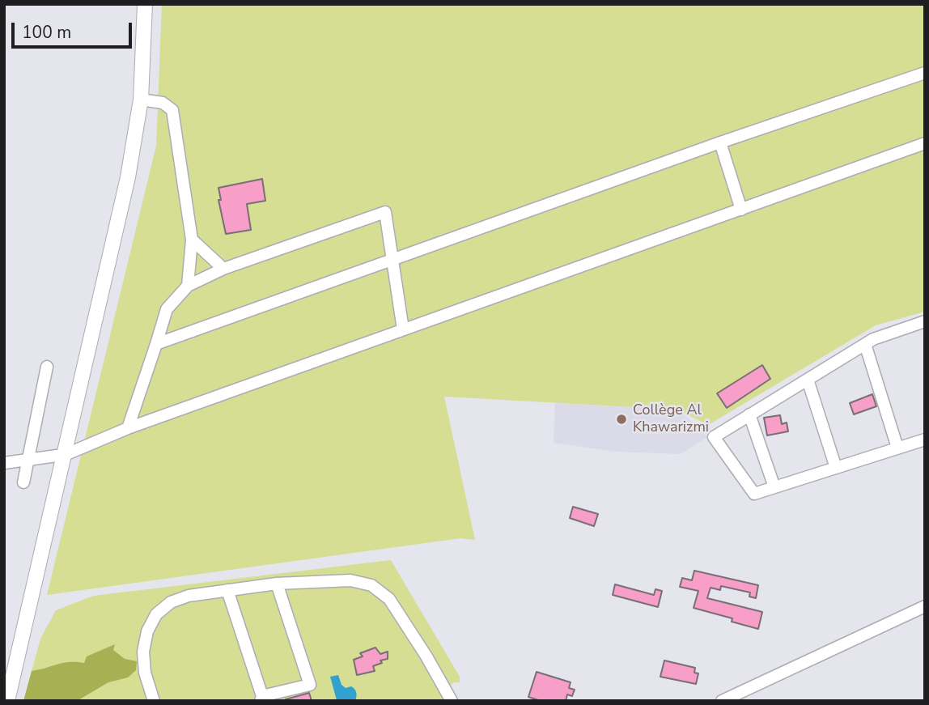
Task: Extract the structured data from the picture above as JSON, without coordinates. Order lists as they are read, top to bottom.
{
  "places": ["Collège Al Khawarizmi"],
  "scale_bar": "100 m"
}
